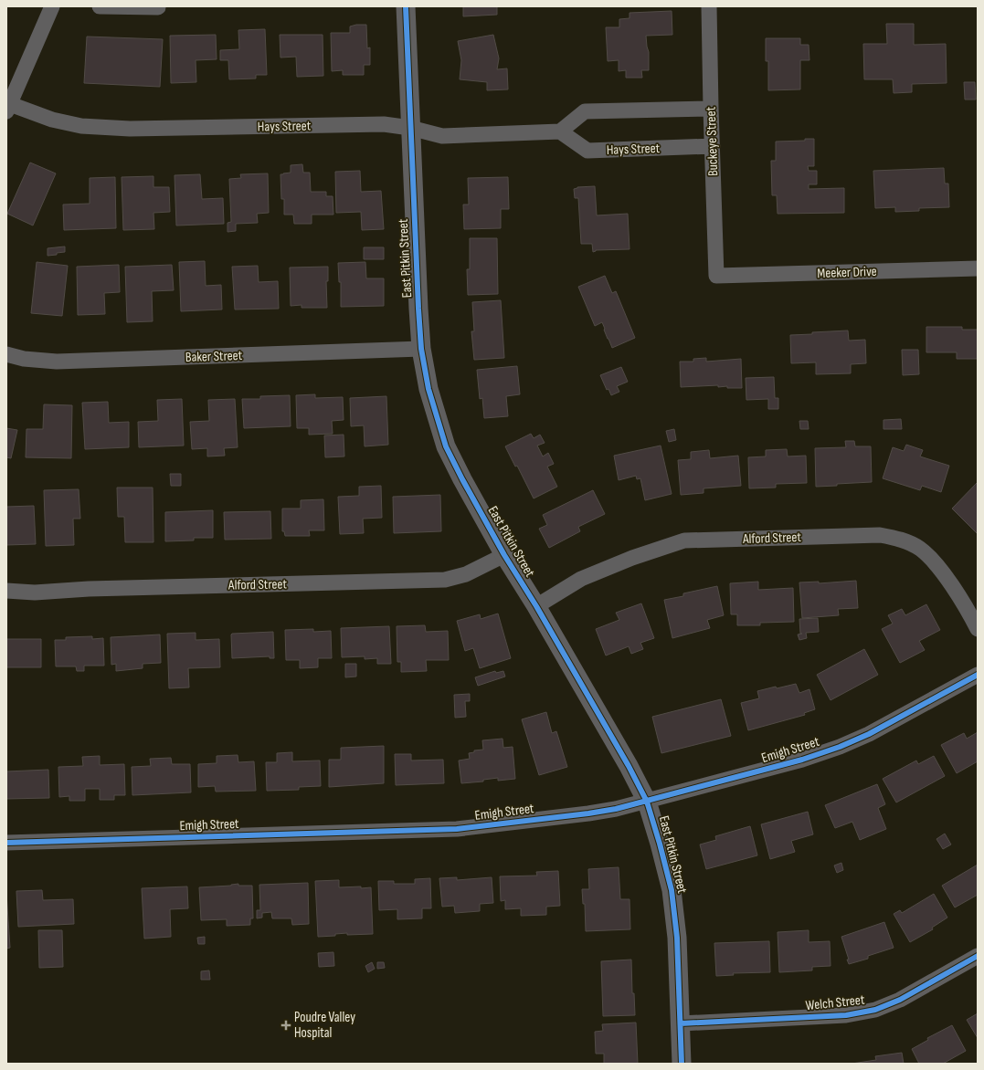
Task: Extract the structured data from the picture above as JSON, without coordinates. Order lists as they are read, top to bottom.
{
  "streets": {
    "street": [
      "Hays Street",
      "Buckeye Street",
      "East Pitkin Street",
      "Meeker Drive",
      "Baker Street",
      "Alford Street",
      "Emigh Street",
      "Welch Street"
    ]
  },
  "crossings": [
    ["Hays Street", "Buckeye Street"],
    ["Hays Street", "East Pitkin Street"],
    ["Buckeye Street", "Meeker Drive"],
    ["East Pitkin Street", "Baker Street"],
    ["East Pitkin Street", "Alford Street"],
    ["East Pitkin Street", "Emigh Street"],
    ["East Pitkin Street", "Welch Street"]
  ],
  "places": {
    "health": ["Poudre Valley Hospital"]
  }
}
